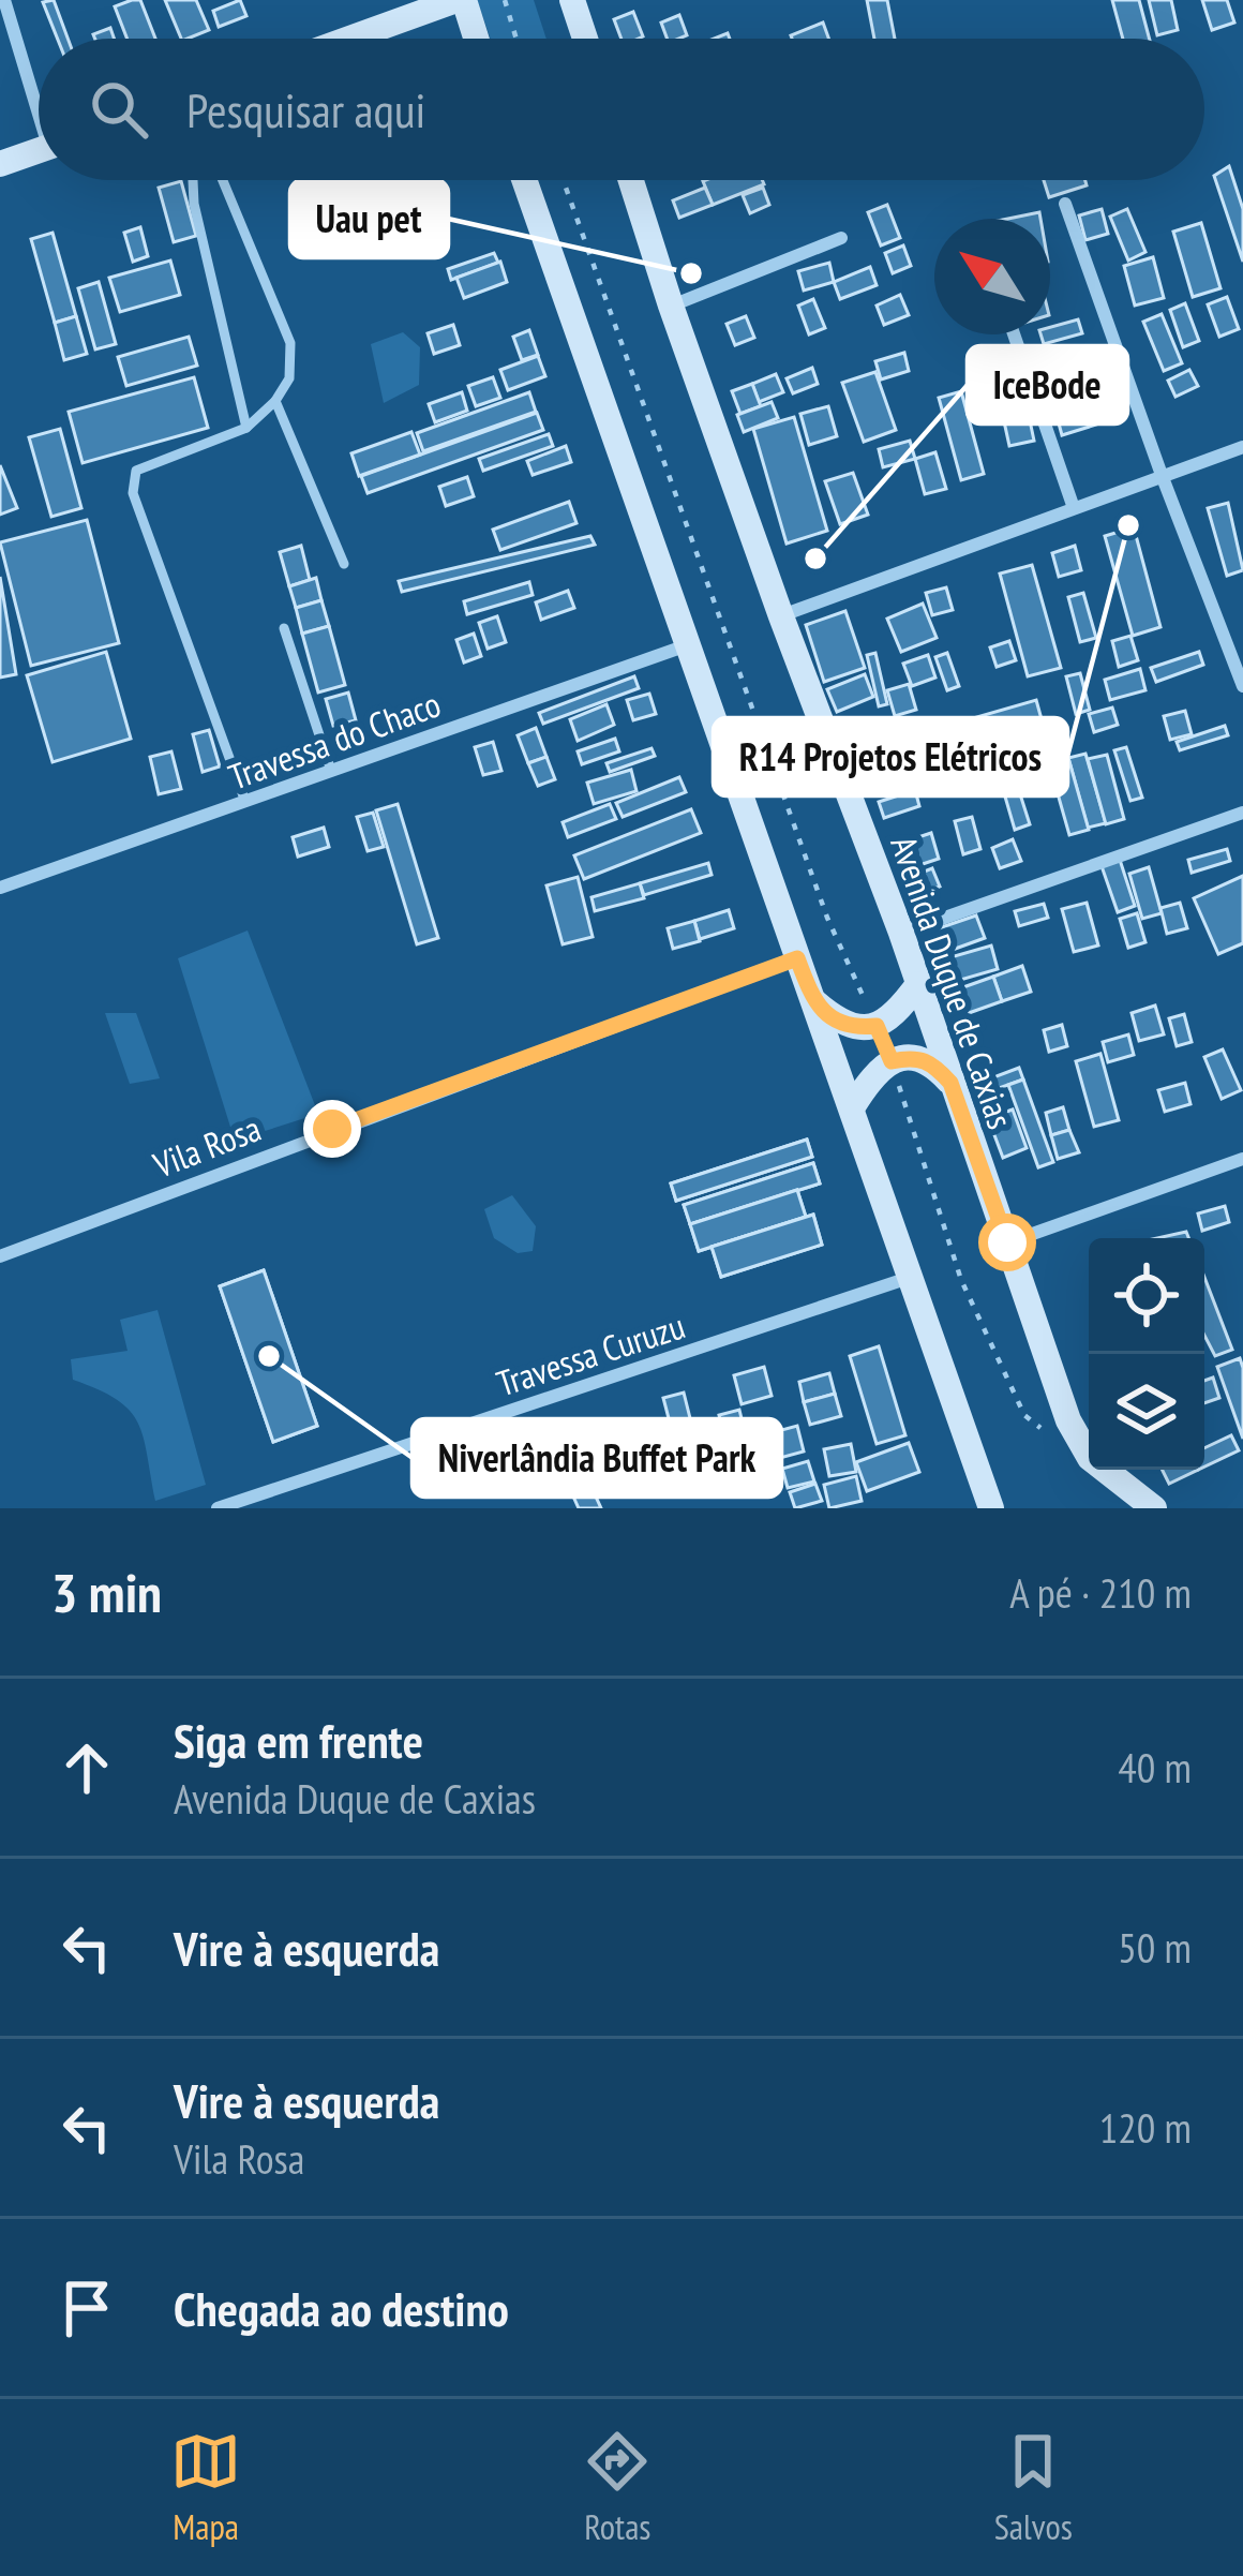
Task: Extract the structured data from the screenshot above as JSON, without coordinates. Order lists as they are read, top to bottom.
{
  "streets": {
    "main road": ["Avenida Duque de Caxias"],
    "street": ["Travessa do Chaco", "Vila Rosa", "Travessa Curuzu"]
  },
  "places": [
    "Uau pet",
    "R14 Projetos Elétricos",
    "IceBode",
    "Niverlândia Buffet Park"
  ],
  "north": "top left",
  "page": {
    "search": "Pesquisar aqui",
    "heading": ["3 min", "A pé · 210 m"],
    "list": [
      ["Siga em frente", "Avenida Duque de Caxias", "40 m"],
      ["Vire à esquerda", "50 m"],
      ["Vire à esquerda", "Vila Rosa", "120 m"],
      "Chegada ao destino"
    ],
    "nav": ["Mapa", "Rotas", "Salvos"]
  }
}
